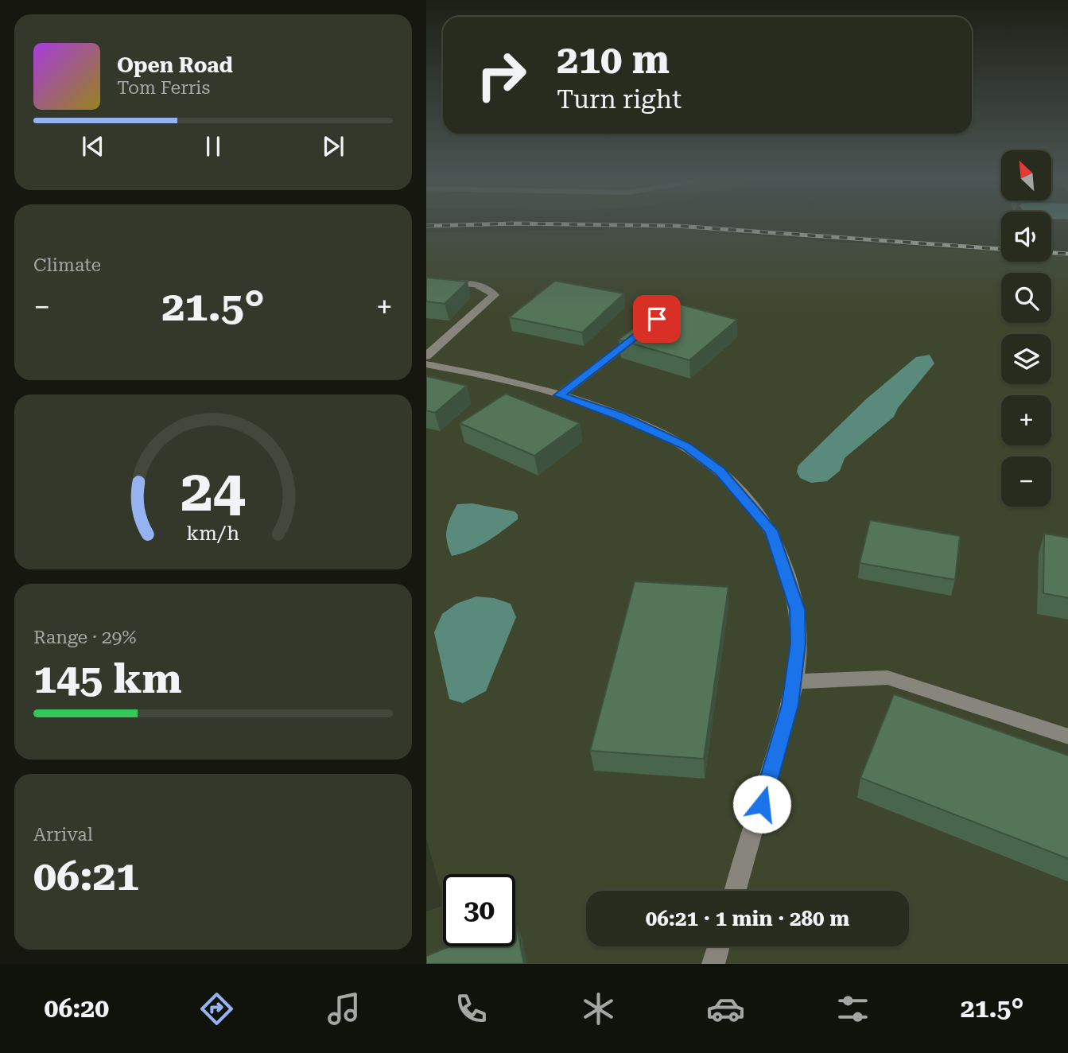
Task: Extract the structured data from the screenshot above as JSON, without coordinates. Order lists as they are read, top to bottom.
{
  "north": "top left",
  "page": {
    "turn": ["210 m", "Turn right"],
    "song": ["Open Road", "Tom Ferris"],
    "map_buttons": ["+", "−"],
    "tile": [
      "Climate",
      ["Range · 29%", "145 km"],
      ["Arrival", "06:21"]
    ],
    "heat": ["−", "21.5°", "+"],
    "limit": "30",
    "trip": "06:21 · 1 min · 280 m",
    "tabs": ["06:20", "21.5°"],
    "gauge": ["24", "km/h"]
  }
}
